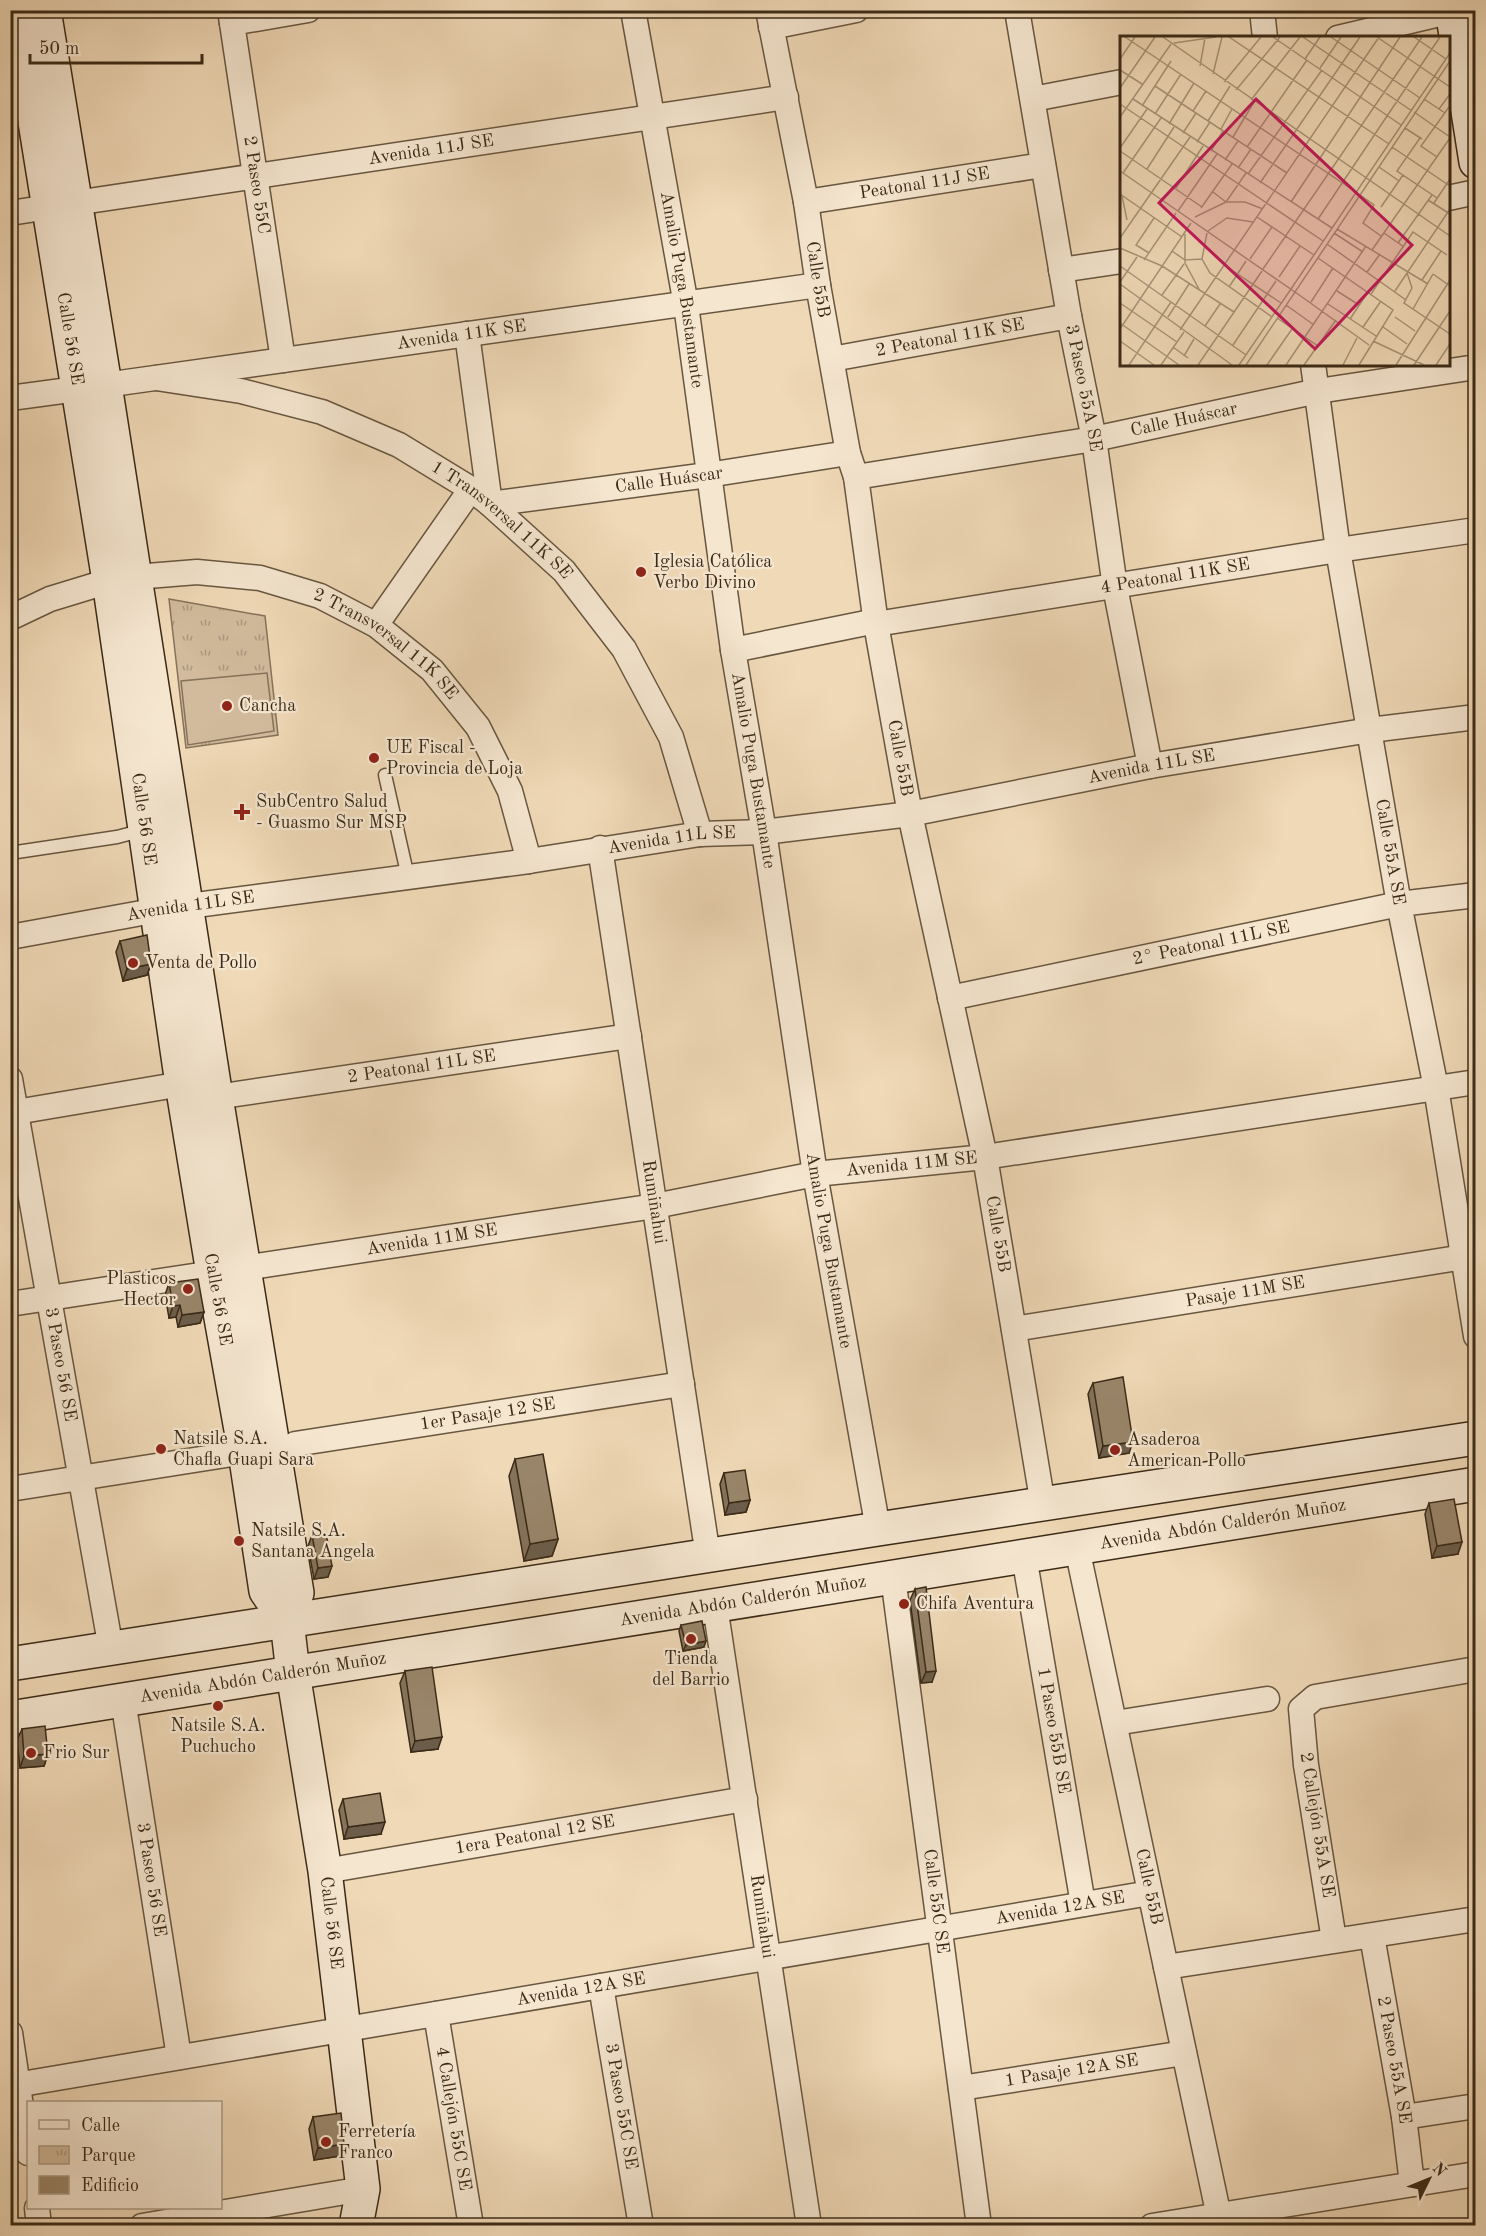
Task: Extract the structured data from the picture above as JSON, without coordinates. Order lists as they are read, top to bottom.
{
  "streets": {
    "main road": ["Calle 56 SE", "Avenida Abdón Calderón Muñoz"],
    "street": [
      "Avenida 11J SE",
      "Peatonal 11J SE",
      "2 Paseo 55C",
      "Calle 55B",
      "Amalio Puga Bustamante",
      "Avenida 11K SE",
      "2 Peatonal 11K SE",
      "3 Paseo 55A SE",
      "Calle Huáscar",
      "1 Transversal 11K SE",
      "4 Peatonal 11K SE",
      "2 Transversal 11K SE",
      "Avenida 11L SE",
      "Calle 55A SE",
      "2° Peatonal 11L SE",
      "2 Peatonal 11L SE",
      "Avenida 11M SE",
      "Rumiñahui",
      "Pasaje 11M SE",
      "3 Paseo 56 SE",
      "1er Pasaje 12 SE",
      "1 Paseo 55B SE",
      "2 Callejón 55A SE",
      "1era Peatonal 12 SE",
      "Calle 55C SE",
      "Avenida 12A SE",
      "2 Paseo 55A SE",
      "1 Pasaje 12A SE",
      "3 Paseo 55C SE",
      "4 Callejón 55C SE"
    ]
  },
  "crossings": [
    ["Avenida 11J SE", "2 Paseo 55C"],
    ["Avenida 11J SE", "Calle 55B"],
    ["Avenida 11J SE", "Amalio Puga Bustamante"],
    ["Avenida 11J SE", "Calle 56 SE"],
    ["Peatonal 11J SE", "Calle 55B"],
    ["Peatonal 11J SE", "3 Paseo 55A SE"],
    ["2 Paseo 55C", "Avenida 11K SE"],
    ["Calle 55B", "Avenida 11K SE"],
    ["Calle 55B", "2 Peatonal 11K SE"],
    ["Calle 55B", "Calle Huáscar"],
    ["Calle 55B", "4 Peatonal 11K SE"],
    ["Calle 55B", "Avenida 11L SE"],
    ["Calle 55B", "2° Peatonal 11L SE"],
    ["Calle 55B", "Avenida 11M SE"],
    ["Calle 55B", "Pasaje 11M SE"],
    ["Calle 55B", "Avenida Abdón Calderón Muñoz"],
    ["Calle 55B", "Avenida 12A SE"],
    ["Calle 55B", "1 Pasaje 12A SE"],
    ["Amalio Puga Bustamante", "Avenida 11K SE"],
    ["Amalio Puga Bustamante", "Calle Huáscar"],
    ["Amalio Puga Bustamante", "4 Peatonal 11K SE"],
    ["Amalio Puga Bustamante", "Avenida 11L SE"],
    ["Amalio Puga Bustamante", "Avenida 11M SE"],
    ["Avenida 11K SE", "Calle 56 SE"],
    ["Avenida 11K SE", "1 Transversal 11K SE"],
    ["2 Peatonal 11K SE", "3 Paseo 55A SE"],
    ["Calle 56 SE", "2 Transversal 11K SE"],
    ["Calle 56 SE", "Avenida 11L SE"],
    ["Calle 56 SE", "2 Peatonal 11L SE"],
    ["Calle 56 SE", "Avenida 11M SE"],
    ["Calle 56 SE", "Avenida Abdón Calderón Muñoz"],
    ["Calle 56 SE", "1era Peatonal 12 SE"],
    ["Calle 56 SE", "Avenida 12A SE"],
    ["3 Paseo 55A SE", "Calle Huáscar"],
    ["3 Paseo 55A SE", "4 Peatonal 11K SE"],
    ["3 Paseo 55A SE", "Avenida 11L SE"],
    ["Calle Huáscar", "1 Transversal 11K SE"],
    ["Calle Huáscar", "Calle 55A SE"],
    ["1 Transversal 11K SE", "Avenida 11L SE"],
    ["4 Peatonal 11K SE", "Calle 55A SE"],
    ["2 Transversal 11K SE", "Avenida 11L SE"],
    ["Avenida 11L SE", "Calle 55A SE"],
    ["Avenida 11L SE", "Rumiñahui"],
    ["Calle 55A SE", "2° Peatonal 11L SE"],
    ["Calle 55A SE", "Avenida 11M SE"],
    ["Calle 55A SE", "Pasaje 11M SE"],
    ["2 Peatonal 11L SE", "Rumiñahui"],
    ["Avenida 11M SE", "Rumiñahui"],
    ["Rumiñahui", "1er Pasaje 12 SE"],
    ["Rumiñahui", "Avenida Abdón Calderón Muñoz"],
    ["Rumiñahui", "1era Peatonal 12 SE"],
    ["Rumiñahui", "Avenida 12A SE"],
    ["3 Paseo 56 SE", "Avenida Abdón Calderón Muñoz"],
    ["3 Paseo 56 SE", "Avenida 12A SE"],
    ["Avenida Abdón Calderón Muñoz", "1 Paseo 55B SE"],
    ["Avenida Abdón Calderón Muñoz", "Calle 55C SE"],
    ["1 Paseo 55B SE", "Avenida 12A SE"],
    ["Calle 55C SE", "Avenida 12A SE"],
    ["Calle 55C SE", "1 Pasaje 12A SE"],
    ["Avenida 12A SE", "3 Paseo 55C SE"],
    ["Avenida 12A SE", "4 Callejón 55C SE"]
  ],
  "places": {
    "other": [
      "Iglesia Católica Verbo Divino",
      "Cancha",
      "UE Fiscal - Provincia de Loja",
      "Venta de Pollo",
      "Plasticos Hector",
      "Natsile S.A. Chafla Guapi Sara",
      "Asaderoa American Pollo",
      "Natsile S.A. Santana Angela",
      "Chifa Aventura",
      "Tienda del Barrio",
      "Natsile S.A. Puchucho",
      "Frio Sur",
      "Ferretería Franco"
    ],
    "health": ["SubCentro Salud - Guasmo Sur MSP"]
  },
  "legend": ["Calle", "Parque", "Edificio"],
  "scale_bar": "50 m",
  "north": "top right"
}
